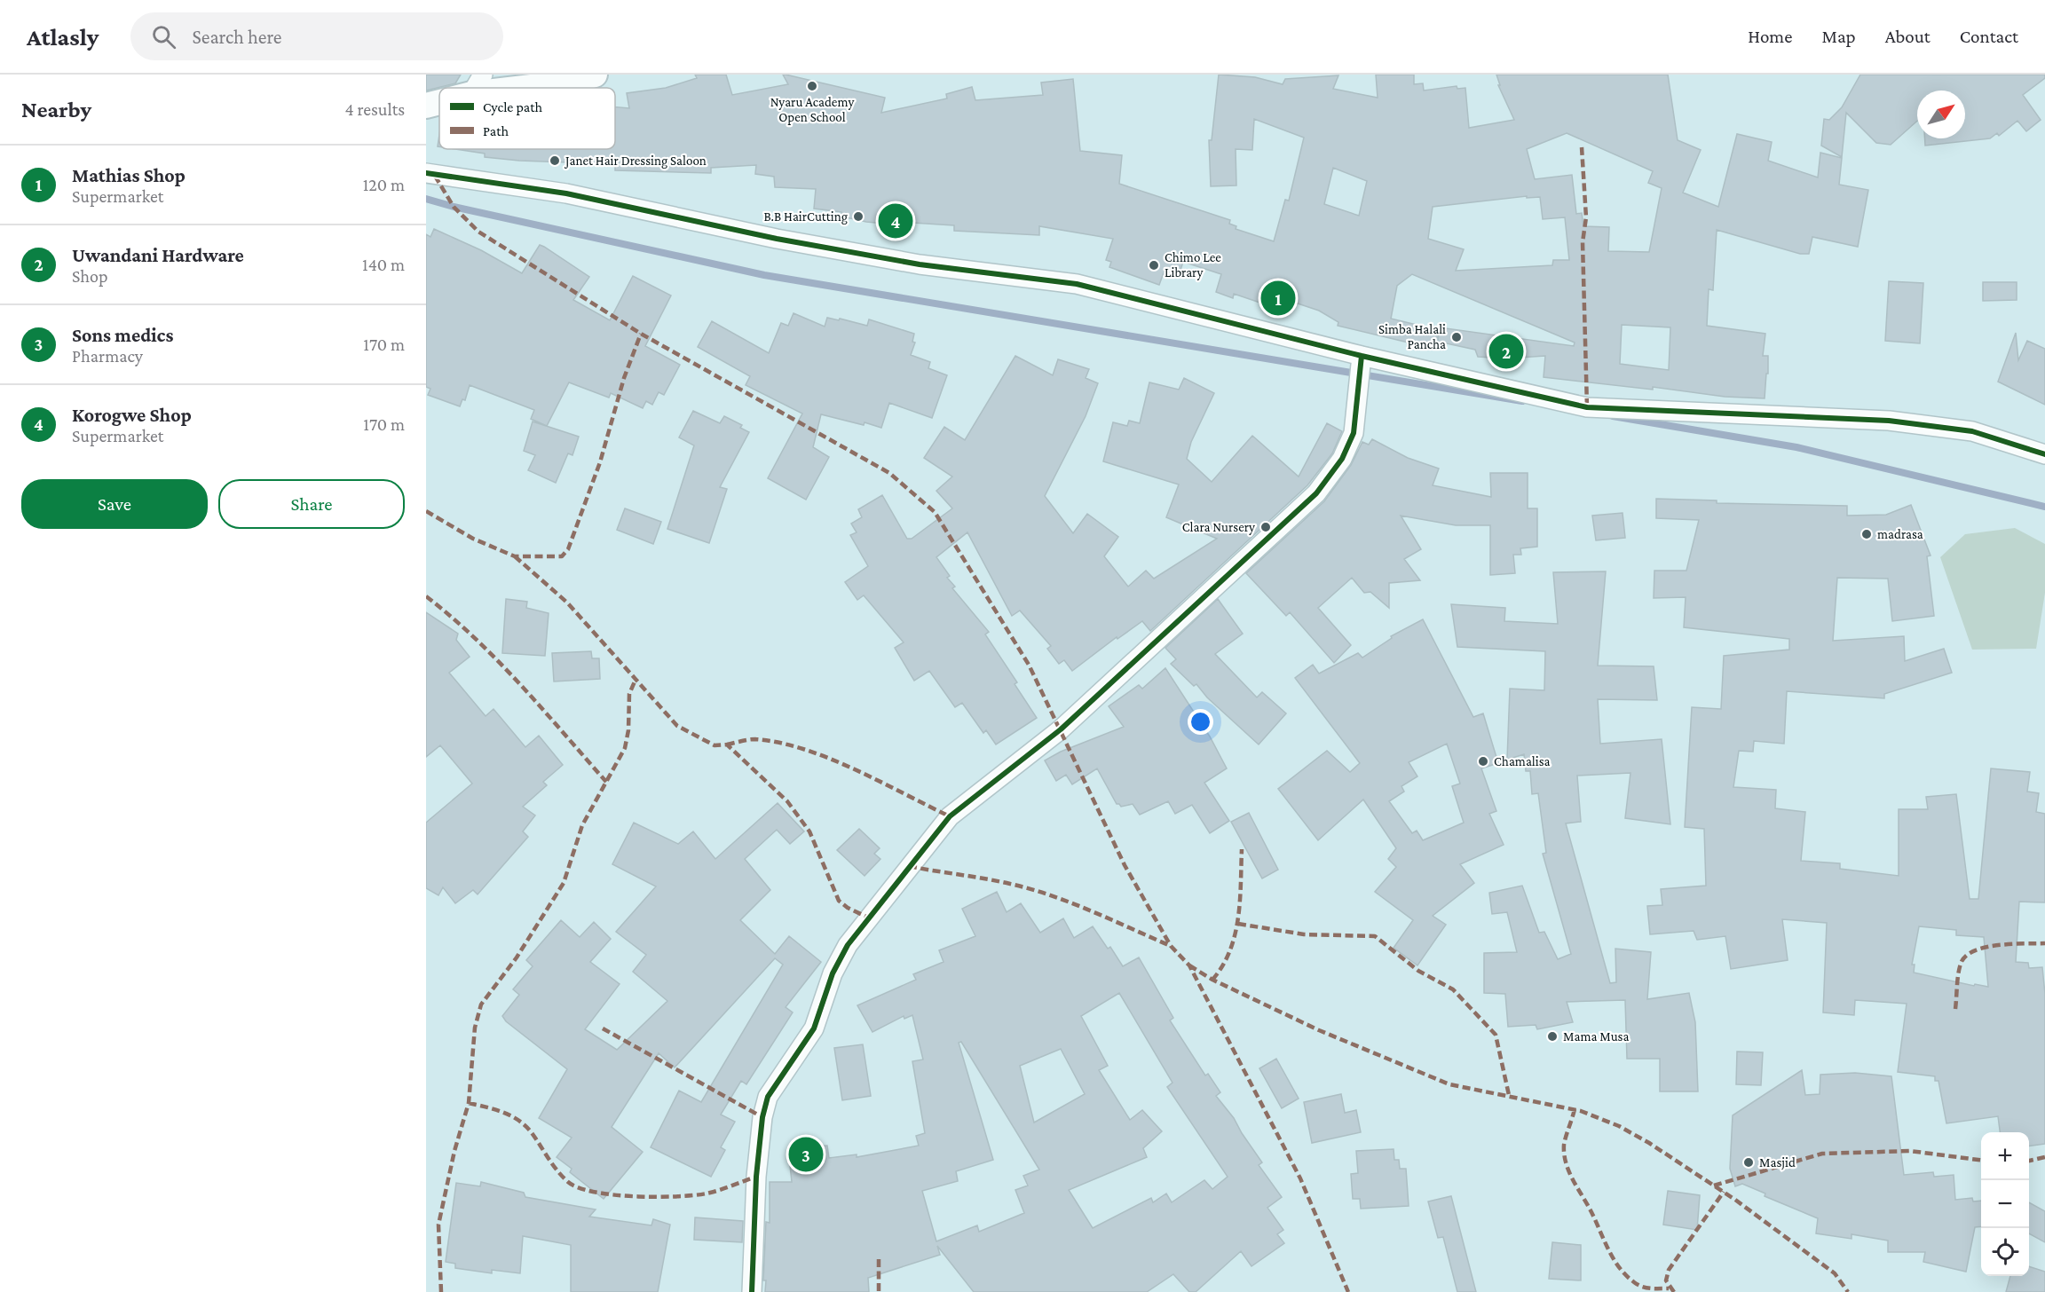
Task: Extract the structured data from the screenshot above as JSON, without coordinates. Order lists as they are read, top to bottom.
{
  "places": [
    "Nyaru Academy Open School",
    "Janet Hair Dressing Saloon",
    "B.B HairCutting",
    "Chimo Lee Library",
    "Simba Halali Pancha",
    "Clara Nursery",
    "madrasa",
    "Chamalisa",
    "Mama Musa",
    "Masjid"
  ],
  "legend": ["Cycle path", "Path"],
  "north": "top right",
  "page": {
    "header": "Atlasly",
    "search": "Search here",
    "nav": [
      "Home",
      "Map",
      "About",
      "Contact"
    ],
    "heading": ["Nearby", "4 results"],
    "list": [
      {
        "mark": "1",
        "name": "Mathias Shop",
        "note": "Supermarket",
        "value": "120 m"
      },
      {
        "mark": "2",
        "name": "Uwandani Hardware",
        "note": "Shop",
        "value": "140 m"
      },
      {
        "mark": "3",
        "name": "Sons medics",
        "note": "Pharmacy",
        "value": "170 m"
      },
      {
        "mark": "4",
        "name": "Korogwe Shop",
        "note": "Supermarket",
        "value": "170 m"
      }
    ],
    "pins": [
      "4",
      "1",
      "2",
      "3"
    ],
    "buttons": ["Save", "Share"],
    "map_buttons": ["+", "−"]
  }
}
